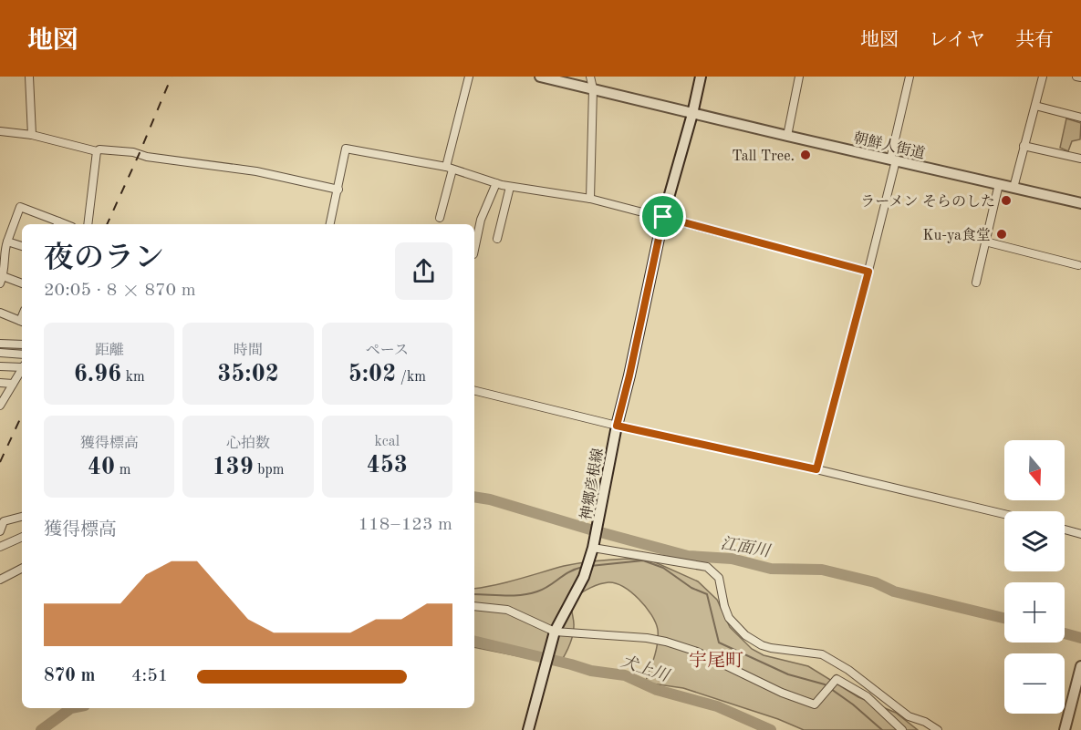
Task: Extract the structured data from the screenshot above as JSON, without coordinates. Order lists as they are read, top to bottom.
{
  "streets": {
    "main road": ["朝鮮人街道", "神郷彦根線"]
  },
  "crossings": [
    ["朝鮮人街道", "神郷彦根線"]
  ],
  "districts": ["宇尾町"],
  "water": ["江面川", "犬上川"],
  "places": ["Tall Tree.", "ラーメン そらのした", "Ku-ya食堂"],
  "north": "bottom",
  "page": {
    "header": "地図",
    "nav": ["地図", "レイヤ", "共有"],
    "heading": ["夜のラン", "20:05 · 8 × 870 m"],
    "stats": [
      ["距離", "6.96 km"],
      ["時間", "35:02"],
      ["ペース", "5:02 /km"],
      ["獲得標高", "40 m"],
      ["心拍数", "139 bpm"],
      ["kcal", "453"]
    ],
    "map_buttons": ["+", "−"],
    "chart": ["獲得標高", "118–123 m"],
    "list": [
      {
        "name": "870 m",
        "note": "4:51"
      }
    ]
  }
}
